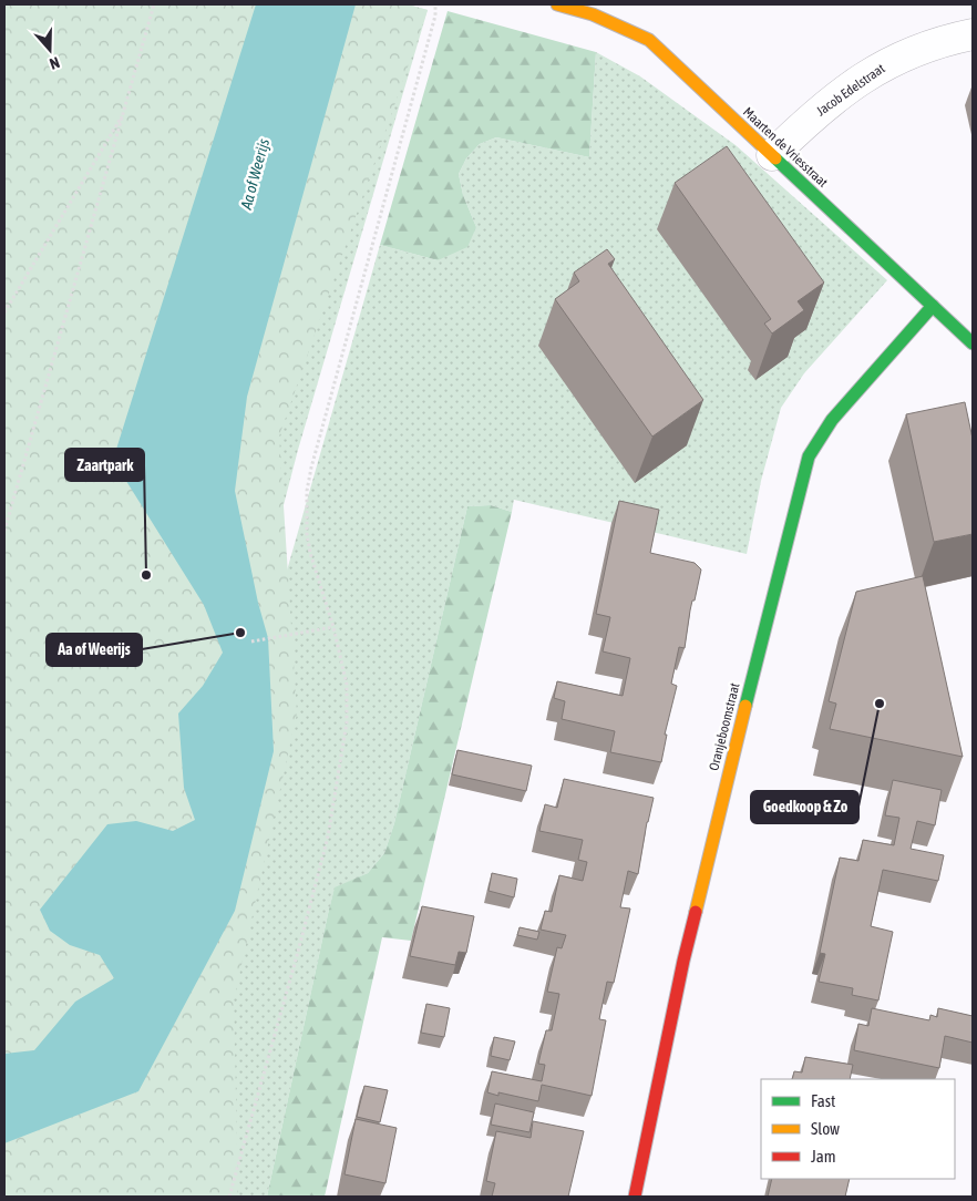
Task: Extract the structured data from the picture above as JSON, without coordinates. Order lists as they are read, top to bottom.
{
  "streets": {
    "street": ["Jacob Edelstraat", "Maarten de Vriesstraat", "Oranjeboomstraat"]
  },
  "crossings": [
    ["Jacob Edelstraat", "Maarten de Vriesstraat"],
    ["Maarten de Vriesstraat", "Oranjeboomstraat"]
  ],
  "water": ["Aa of Weerijs"],
  "places": ["Zaartpark", "Aa of Weerijs", "Goedkoop & Zo"],
  "legend": ["Fast", "Slow", "Jam"],
  "north": "bottom"
}
